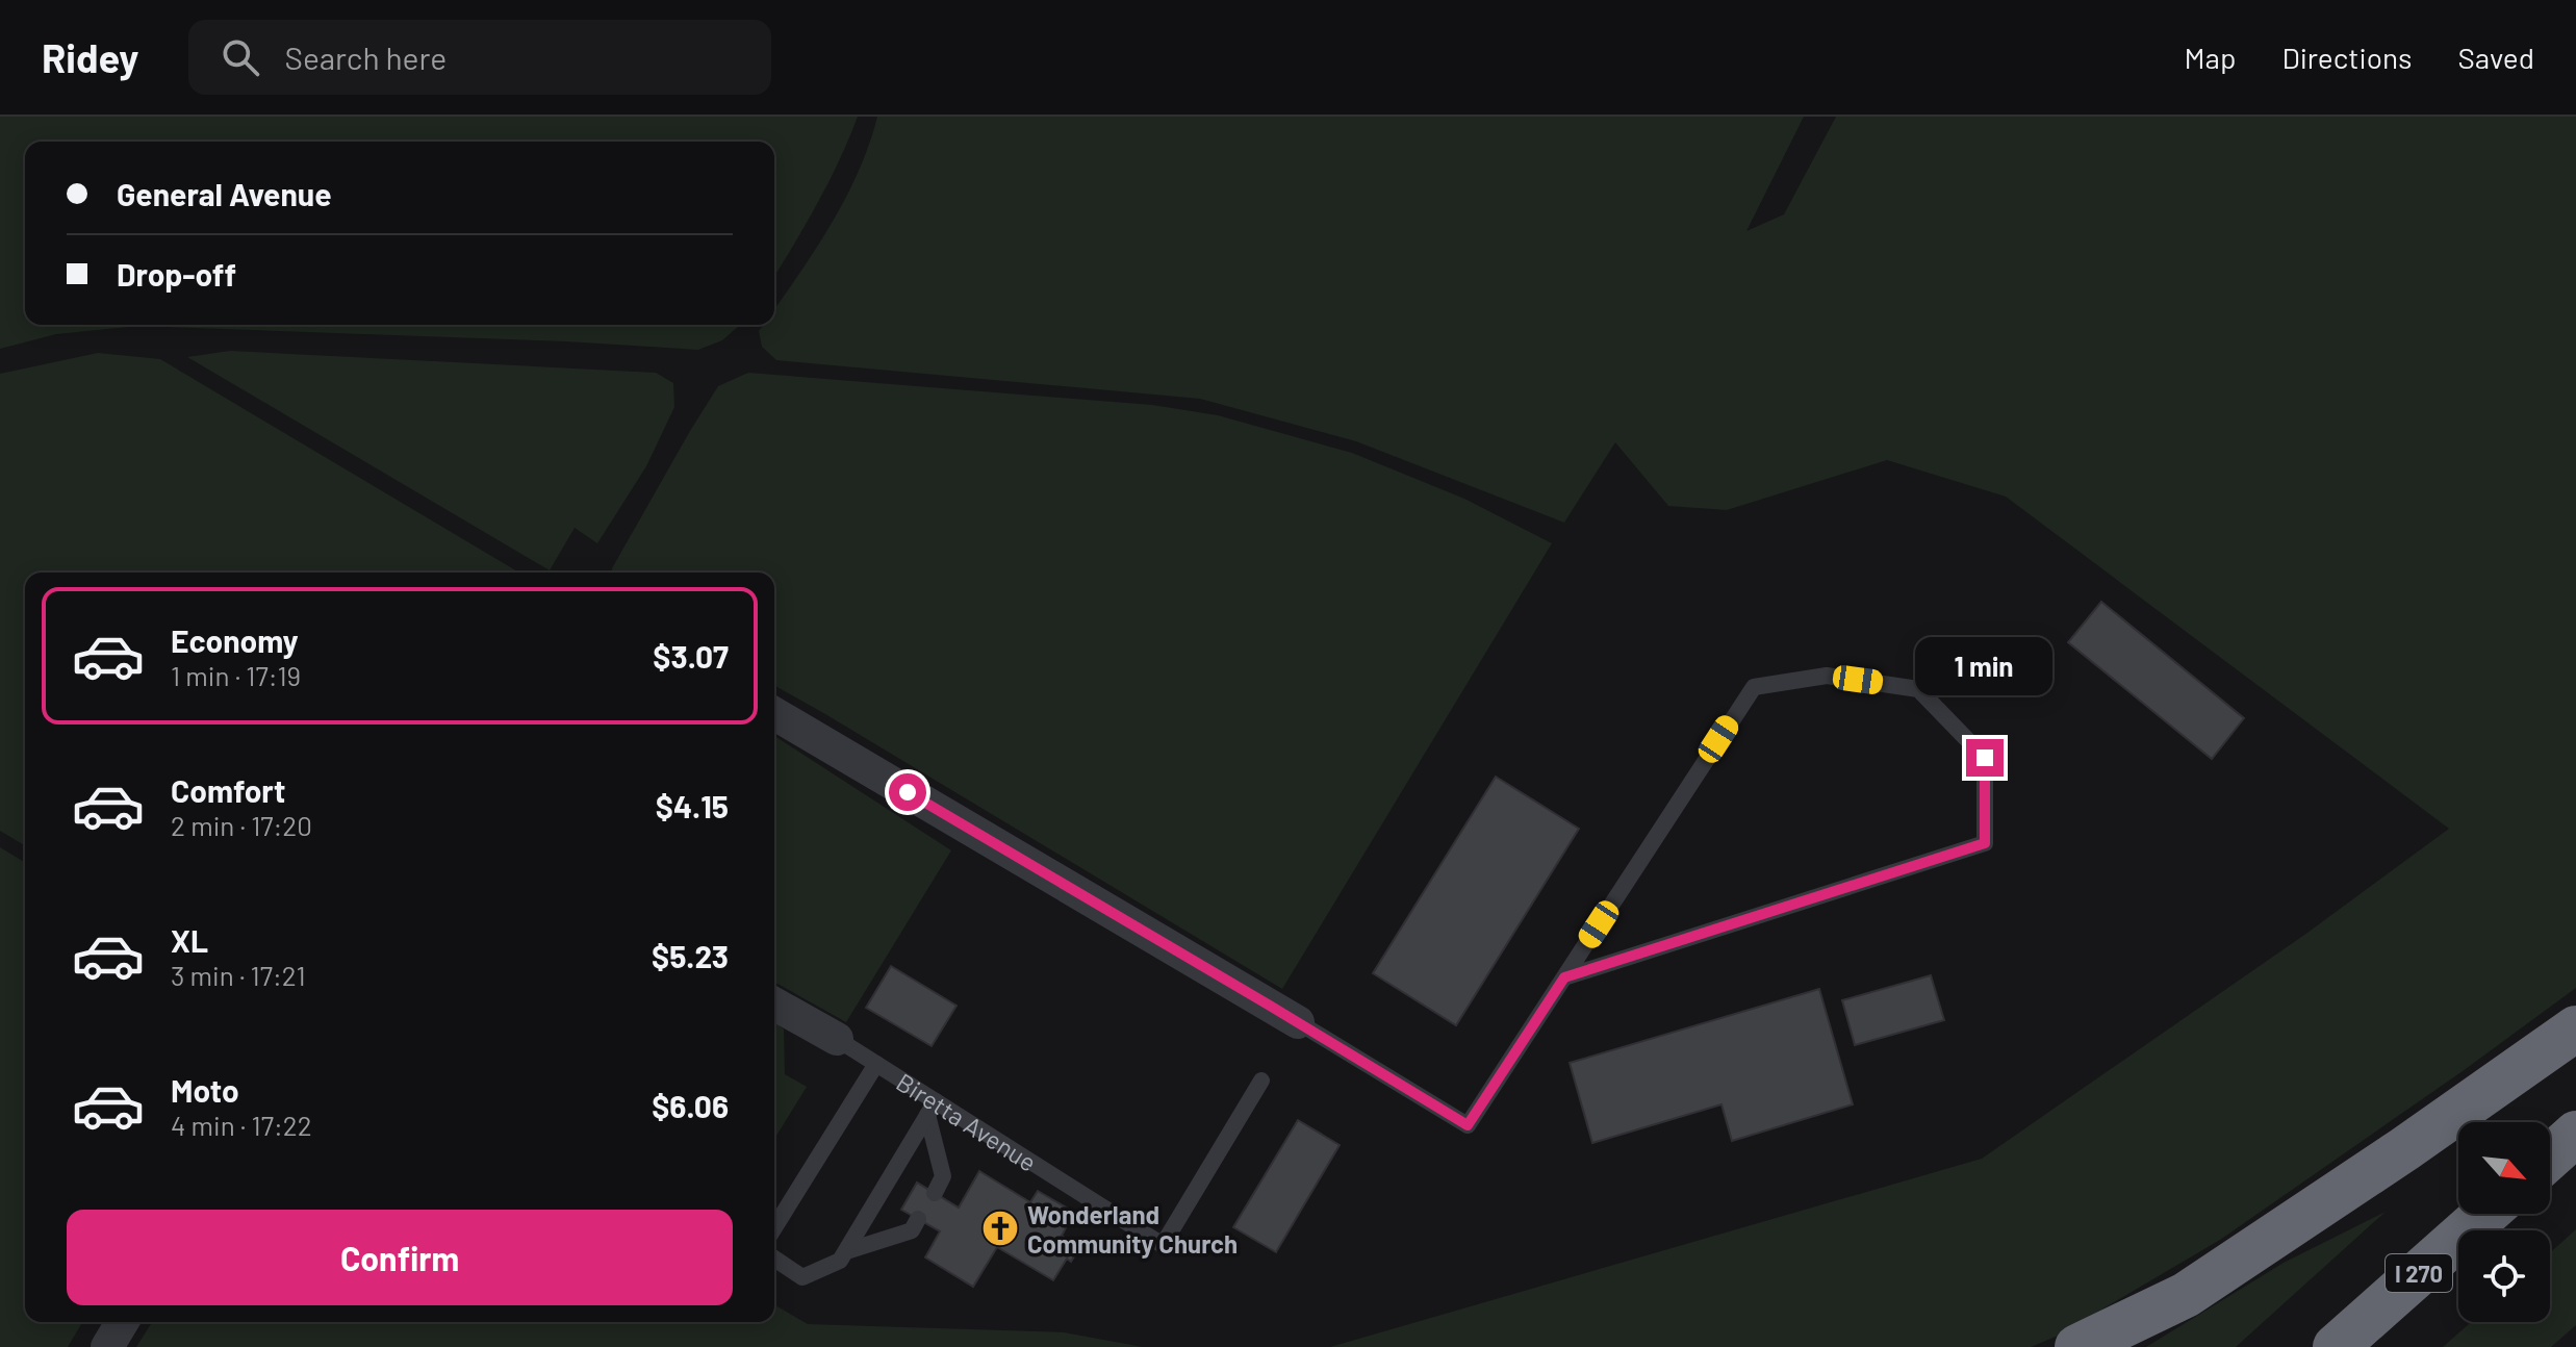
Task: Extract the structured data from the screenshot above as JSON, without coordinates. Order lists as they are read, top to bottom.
{
  "streets": {
    "highway": ["I 270"],
    "street": ["Biretta Avenue"]
  },
  "places": {
    "church": ["Wonderland Community Church"]
  },
  "north": "bottom right",
  "page": {
    "header": "Ridey",
    "search": "Search here",
    "nav": ["Map", "Directions", "Saved"],
    "banner": ["General Avenue", "Drop-off"],
    "list": [
      {
        "name": "Economy",
        "note": "1 min · 17:19",
        "value": "$3.07"
      },
      {
        "name": "Comfort",
        "note": "2 min · 17:20",
        "value": "$4.15"
      },
      {
        "name": "XL",
        "note": "3 min · 17:21",
        "value": "$5.23"
      },
      {
        "name": "Moto",
        "note": "4 min · 17:22",
        "value": "$6.06"
      }
    ],
    "bubble": "1 min",
    "buttons": "Confirm"
  }
}
